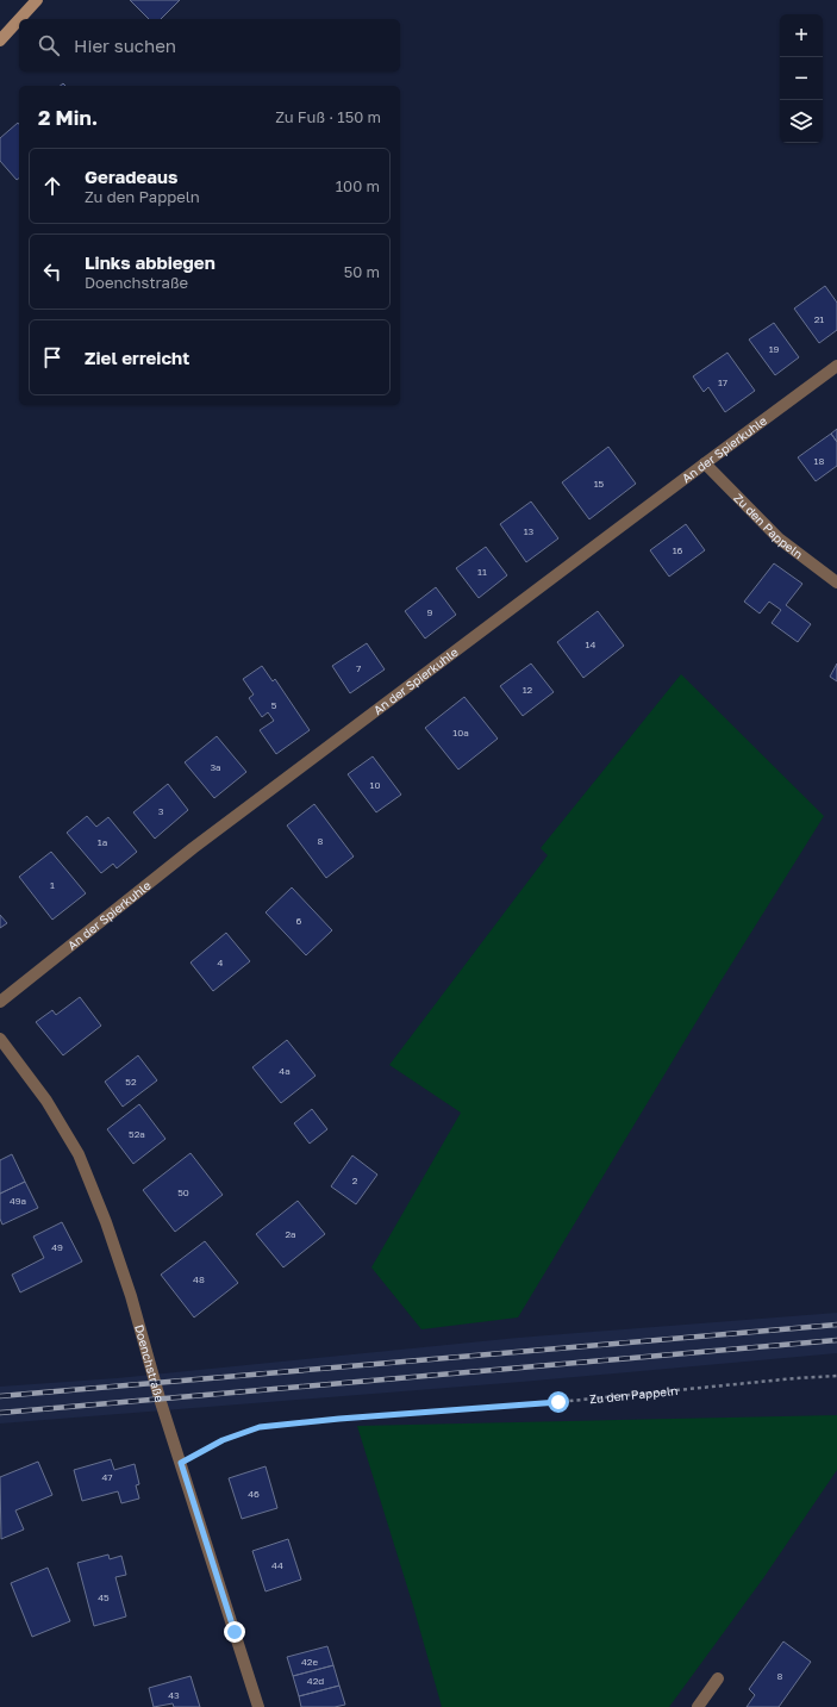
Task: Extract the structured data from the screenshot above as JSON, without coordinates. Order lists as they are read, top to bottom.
{
  "streets": {
    "street": ["An der Spierkuhle", "Zu den Pappeln", "Doenchstraße"]
  },
  "crossings": [
    ["An der Spierkuhle", "Zu den Pappeln"],
    ["Zu den Pappeln", "Doenchstraße"]
  ],
  "house_numbers": [
    "21",
    "19",
    "17",
    "18",
    "15",
    "13",
    "16",
    "11",
    "9",
    "14",
    "7",
    "12",
    "5",
    "10a",
    "3a",
    "10",
    "3",
    "8",
    "1a",
    "1",
    "6",
    "4",
    "4a",
    "52",
    "52a",
    "2",
    "50",
    "49a",
    "2a",
    "49",
    "48",
    "47",
    "46",
    "44",
    "45",
    "42e",
    "8",
    "42d",
    "43"
  ],
  "page": {
    "map_buttons": ["+", "−"],
    "search": "Hier suchen",
    "heading": ["2 Min.", "Zu Fuß · 150 m"],
    "list": [
      ["Geradeaus", "Zu den Pappeln", "100 m"],
      ["Links abbiegen", "Doenchstraße", "50 m"],
      "Ziel erreicht"
    ]
  }
}
